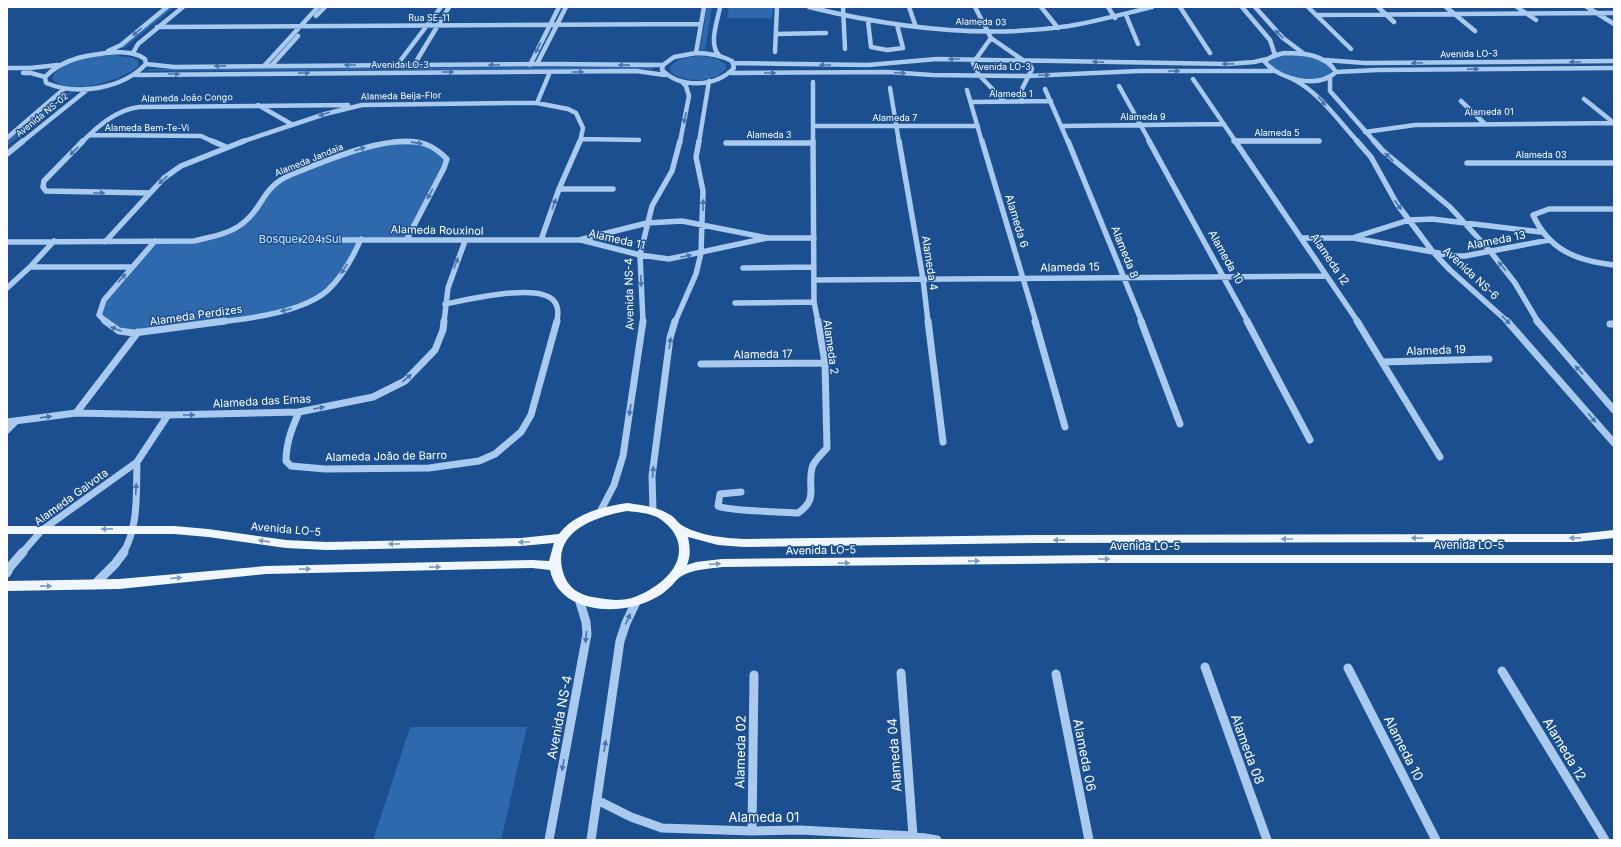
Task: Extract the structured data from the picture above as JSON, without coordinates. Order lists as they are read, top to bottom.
{
  "streets": {
    "main road": ["Avenida LO-5"],
    "street": [
      "Rua SE-11",
      "Alameda 03",
      "Avenida LO-3",
      "Alameda 1",
      "Alameda Beija-Flor",
      "Alameda João Congo",
      "Alameda 01",
      "Avenida NS-02",
      "Alameda 9",
      "Alameda 7",
      "Alameda Bem-Te-Vi",
      "Alameda 5",
      "Alameda 3",
      "Alameda Jandaia",
      "Alameda 6",
      "Alameda Rouxinol",
      "Alameda 11",
      "Alameda 13",
      "Alameda 8",
      "Alameda 10",
      "Alameda 12",
      "Alameda 4",
      "Alameda 15",
      "Avenida NS-6",
      "Avenida NS-4",
      "Alameda Perdizes",
      "Alameda 2",
      "Alameda 19",
      "Alameda 17",
      "Alameda das Emas",
      "Alameda João de Barro",
      "Alameda Gaivota",
      "Alameda 08",
      "Alameda 02",
      "Alameda 04",
      "Alameda 06"
    ]
  },
  "crossings": [
    ["Avenida LO-3", "Avenida NS-4"],
    ["Alameda 1", "Alameda 6"],
    ["Alameda 1", "Alameda 8"],
    ["Alameda Beija-Flor", "Alameda João Congo"],
    ["Alameda Beija-Flor", "Alameda Bem-Te-Vi"],
    ["Alameda Beija-Flor", "Alameda Jandaia"],
    ["Alameda Beija-Flor", "Alameda Rouxinol"],
    ["Alameda João Congo", "Alameda Bem-Te-Vi"],
    ["Alameda 01", "Alameda 02"],
    ["Alameda 01", "Alameda 04"],
    ["Alameda 9", "Alameda 8"],
    ["Alameda 9", "Alameda 10"],
    ["Alameda 9", "Alameda 12"],
    ["Alameda 7", "Alameda 6"],
    ["Alameda 7", "Alameda 4"],
    ["Alameda 7", "Alameda 2"],
    ["Alameda 5", "Alameda 12"],
    ["Alameda 3", "Alameda 2"],
    ["Alameda Jandaia", "Alameda Rouxinol"],
    ["Alameda Jandaia", "Alameda Perdizes"],
    ["Alameda 6", "Alameda 15"],
    ["Alameda Rouxinol", "Alameda 11"],
    ["Alameda Rouxinol", "Alameda Perdizes"],
    ["Alameda Rouxinol", "Alameda das Emas"],
    ["Alameda 11", "Avenida NS-4"],
    ["Alameda 11", "Alameda 2"],
    ["Alameda 13", "Alameda 12"],
    ["Alameda 13", "Avenida NS-6"],
    ["Alameda 8", "Alameda 15"],
    ["Alameda 10", "Alameda 15"],
    ["Alameda 12", "Alameda 15"],
    ["Alameda 12", "Alameda 19"],
    ["Alameda 4", "Alameda 15"],
    ["Alameda 15", "Alameda 2"],
    ["Avenida NS-4", "Avenida LO-5"],
    ["Alameda 2", "Alameda 17"],
    ["Alameda das Emas", "Alameda João de Barro"],
    ["Alameda das Emas", "Alameda Gaivota"],
    ["Alameda Gaivota", "Avenida LO-5"]
  ],
  "one_way": ["Alameda das Emas"],
  "parks": ["Bosque 204 Sul"]
}
